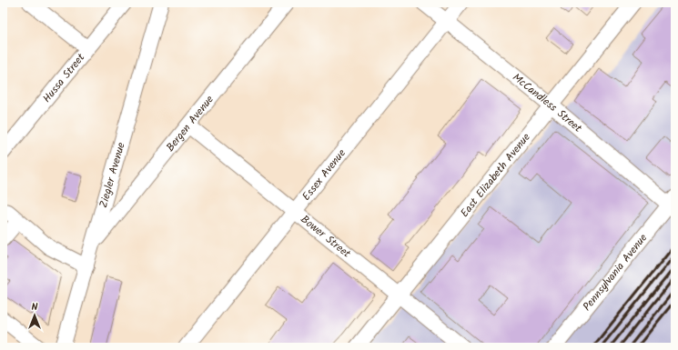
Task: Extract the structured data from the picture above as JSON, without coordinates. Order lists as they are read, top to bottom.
{
  "streets": {
    "street": [
      "Hussa Street",
      "McCandless Street",
      "Bergen Avenue",
      "Ziegler Avenue",
      "Essex Avenue",
      "East Elizabeth Avenue",
      "Bower Street",
      "Pennsylvania Avenue"
    ]
  },
  "crossings": [
    ["McCandless Street", "Essex Avenue"],
    ["McCandless Street", "East Elizabeth Avenue"],
    ["McCandless Street", "Pennsylvania Avenue"],
    ["Bergen Avenue", "Ziegler Avenue"],
    ["Bergen Avenue", "Bower Street"],
    ["Essex Avenue", "Bower Street"],
    ["East Elizabeth Avenue", "Bower Street"]
  ],
  "north": "top"
}
